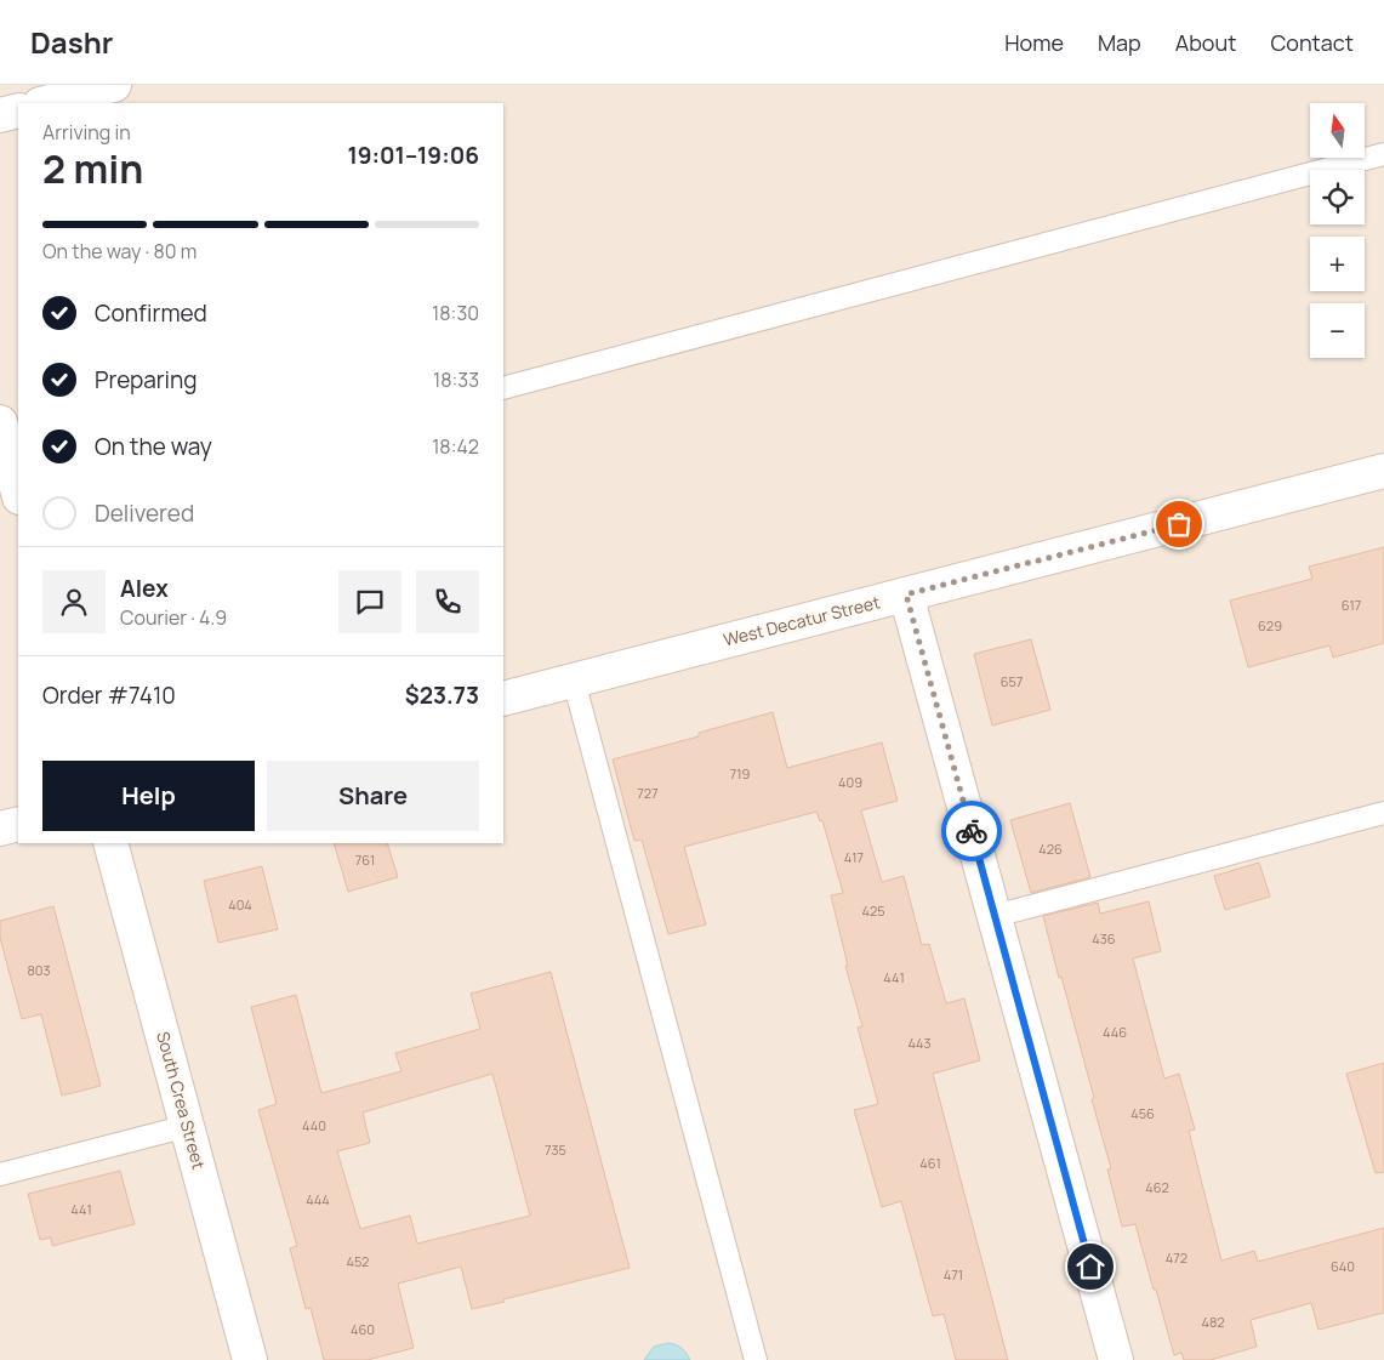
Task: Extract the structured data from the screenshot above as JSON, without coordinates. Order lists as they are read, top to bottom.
{
  "streets": {
    "street": ["West Decatur Street", "South Crea Street"]
  },
  "house_numbers": [
    "617",
    "629",
    "657",
    "719",
    "409",
    "727",
    "426",
    "417",
    "761",
    "404",
    "425",
    "436",
    "803",
    "441",
    "446",
    "443",
    "456",
    "440",
    "735",
    "461",
    "462",
    "444",
    "441",
    "472",
    "452",
    "640",
    "471",
    "482",
    "460"
  ],
  "north": "top",
  "page": {
    "header": "Dashr",
    "nav": [
      "Home",
      "Map",
      "About",
      "Contact"
    ],
    "map_buttons": ["+", "−"],
    "heading": ["2 min", "Arriving in", "19:01–19:06"],
    "panel": [
      "Alex",
      "Courier · 4.9",
      "Order #7410",
      "$23.73"
    ],
    "bar": "On the way · 80 m",
    "list": [
      ["Confirmed", "18:30"],
      ["Preparing", "18:33"],
      ["On the way", "18:42"],
      "Delivered"
    ],
    "buttons": ["Help", "Share"]
  }
}
